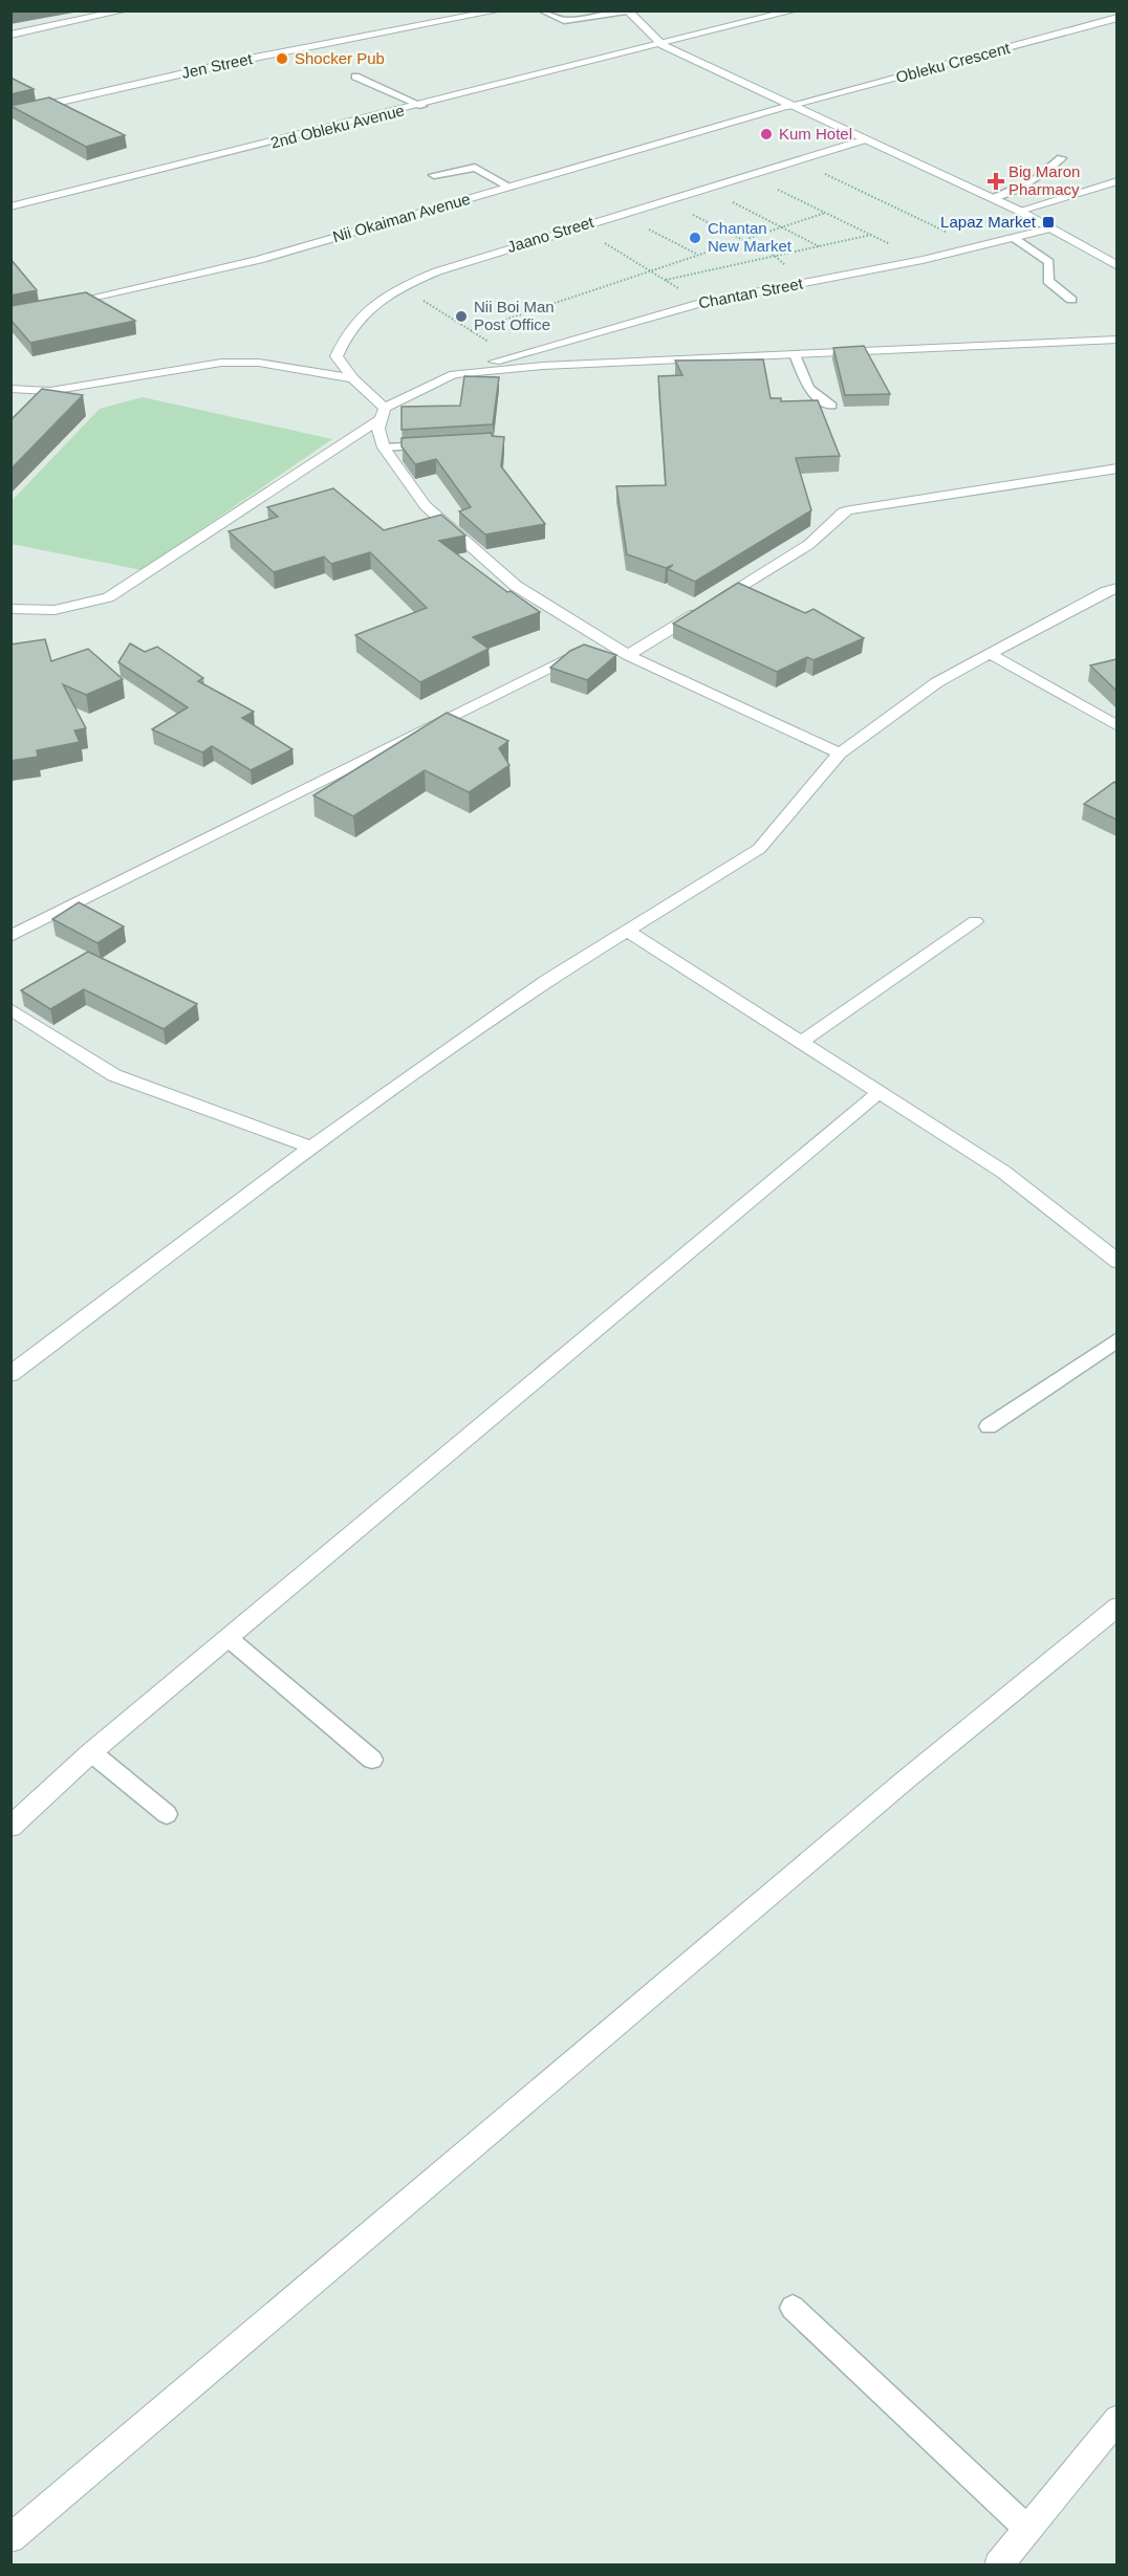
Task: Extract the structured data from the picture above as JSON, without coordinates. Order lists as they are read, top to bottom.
{
  "streets": {
    "street": [
      "Obleku Crescent",
      "Jen Street",
      "2nd Obleku Avenue",
      "Nii Okaiman Avenue",
      "Jaano Street",
      "Chantan Street"
    ]
  },
  "crossings": [
    ["Obleku Crescent", "Nii Okaiman Avenue"]
  ],
  "places": {
    "other": [
      "Shocker Pub",
      "Kum Hotel",
      "Chantan New Market",
      "Nii Boi Man Post Office"
    ],
    "health": ["Big Maron Pharmacy"],
    "transit": ["Lapaz Market"]
  }
}
